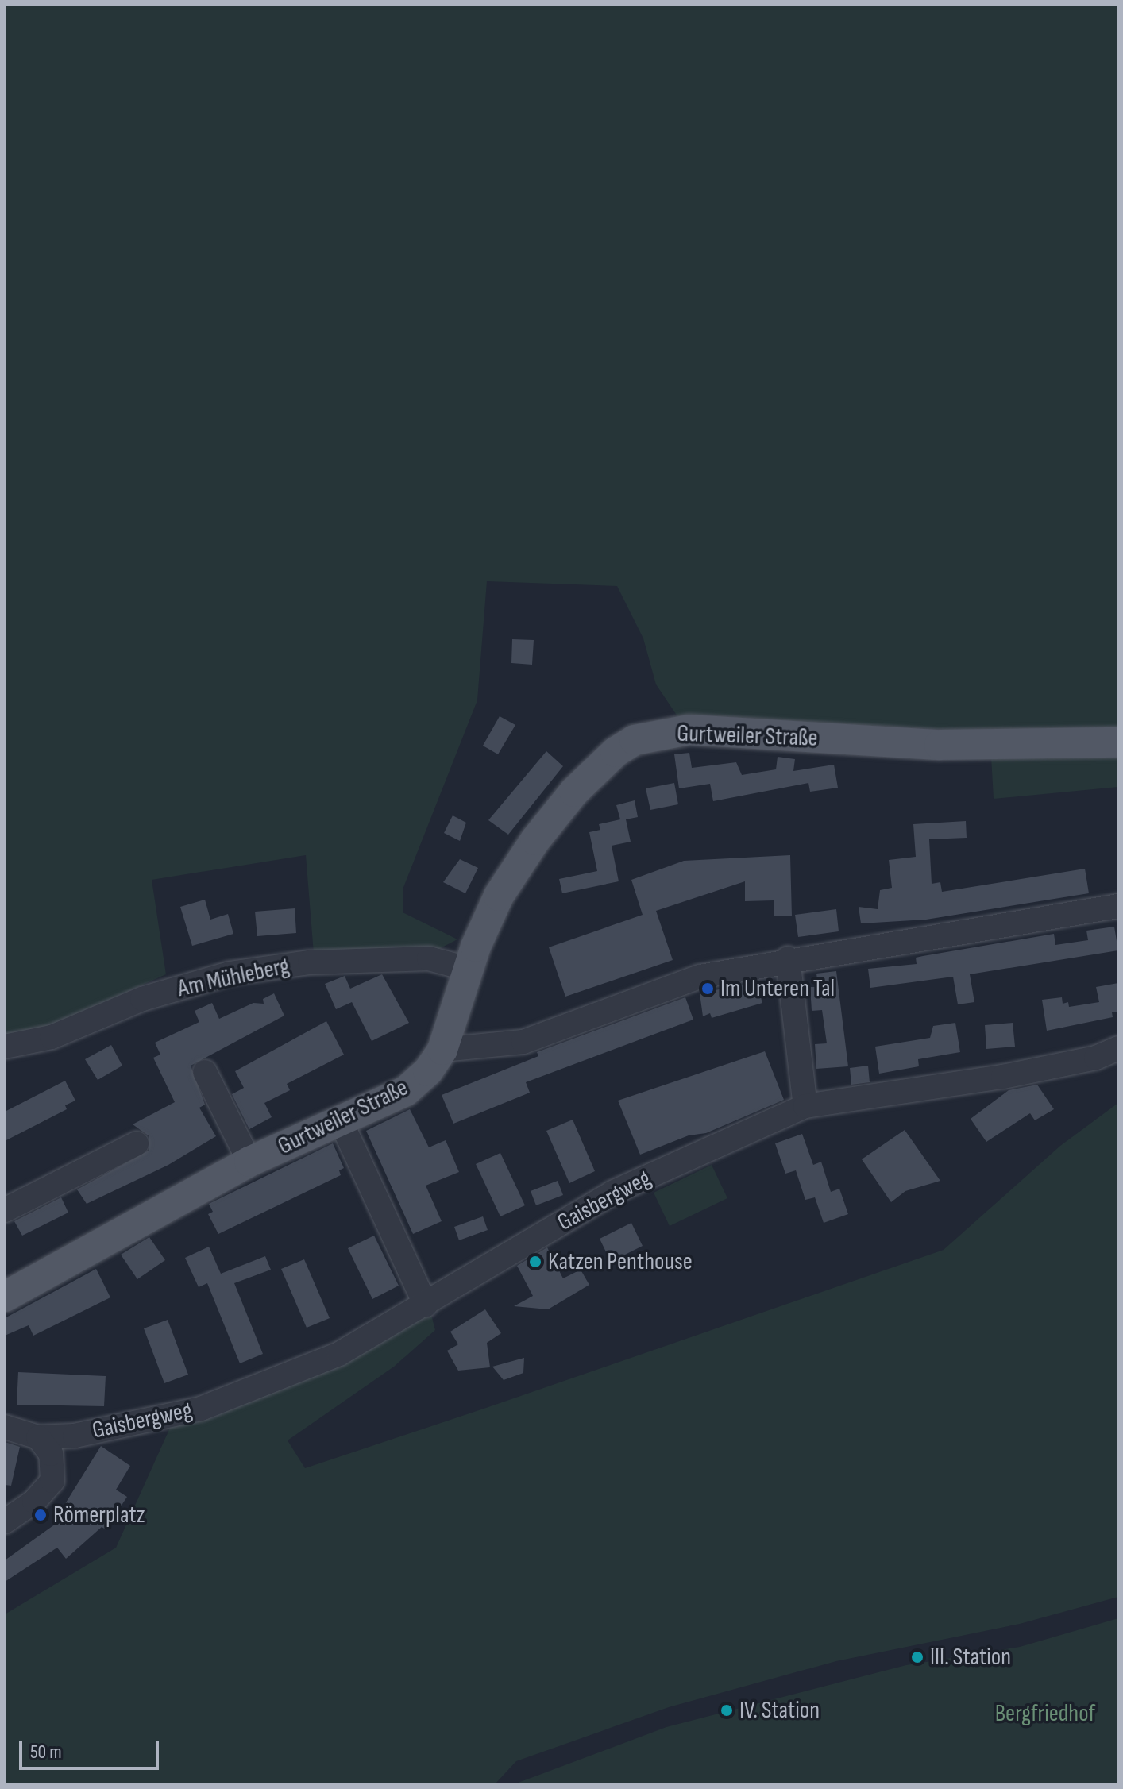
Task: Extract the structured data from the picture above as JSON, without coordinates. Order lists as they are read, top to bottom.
{
  "streets": {
    "main road": ["Gurtweiler Straße"],
    "street": ["Am Mühleberg", "Gaisbergweg"]
  },
  "crossings": [
    ["Gurtweiler Straße", "Am Mühleberg"]
  ],
  "parks": ["Bergfriedhof"],
  "places": [
    "Im Unteren Tal",
    "Katzen Penthouse",
    "Römerplatz",
    "III. Station",
    "IV. Station"
  ],
  "scale_bar": "50 m"
}
